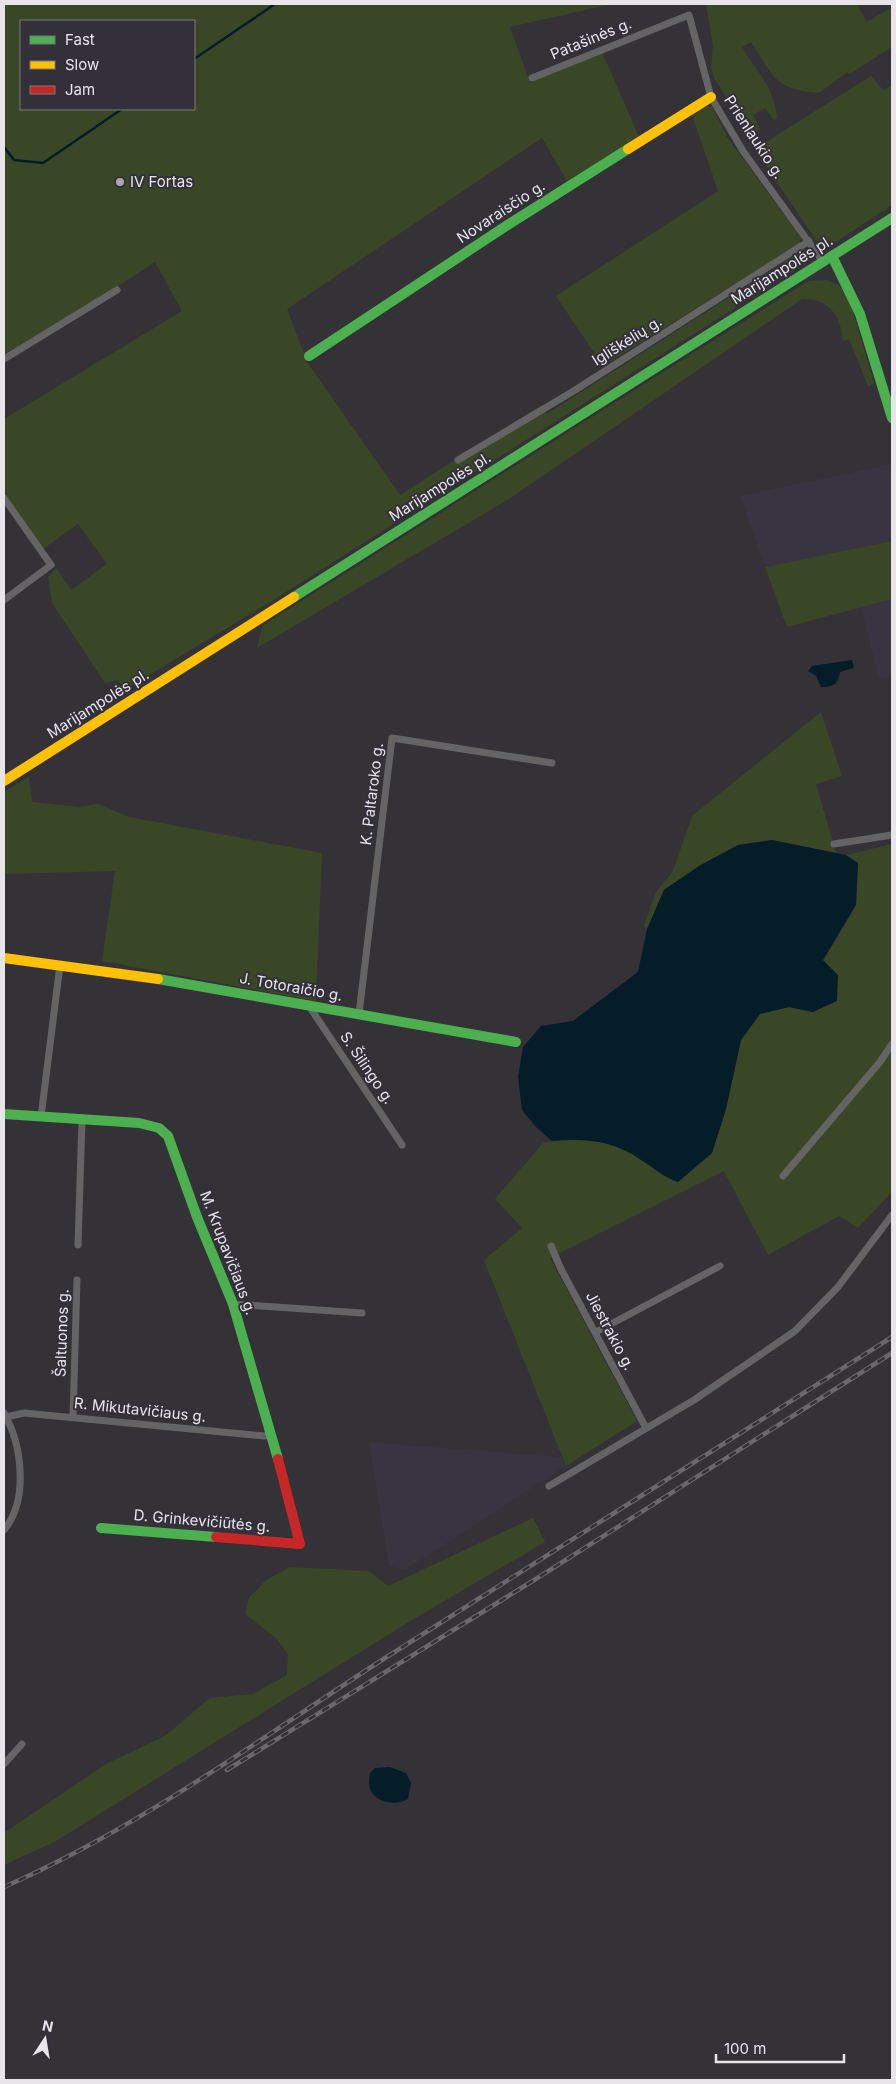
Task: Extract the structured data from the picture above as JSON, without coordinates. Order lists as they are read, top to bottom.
{
  "streets": {
    "street": [
      "Patašinės g.",
      "Prienlaukio g.",
      "Novaraisčio g.",
      "Marijampolės pl.",
      "Igliškėlių g.",
      "K. Paltaroko g.",
      "J. Totoraičio g.",
      "S. Šilingo g.",
      "M. Krupavičiaus g.",
      "Jiestrakio g.",
      "Šaltuonos g.",
      "R. Mikutavičiaus g.",
      "D. Grinkevičiūtės g."
    ]
  },
  "crossings": [
    ["Patašinės g.", "Prienlaukio g."],
    ["Prienlaukio g.", "Novaraisčio g."],
    ["Prienlaukio g.", "Marijampolės pl."],
    ["Prienlaukio g.", "Igliškėlių g."],
    ["K. Paltaroko g.", "J. Totoraičio g."],
    ["J. Totoraičio g.", "S. Šilingo g."],
    ["M. Krupavičiaus g.", "R. Mikutavičiaus g."],
    ["M. Krupavičiaus g.", "D. Grinkevičiūtės g."],
    ["Šaltuonos g.", "R. Mikutavičiaus g."]
  ],
  "places": ["IV Fortas"],
  "legend": ["Fast", "Slow", "Jam"],
  "scale_bar": "100 m",
  "north": "top"
}
